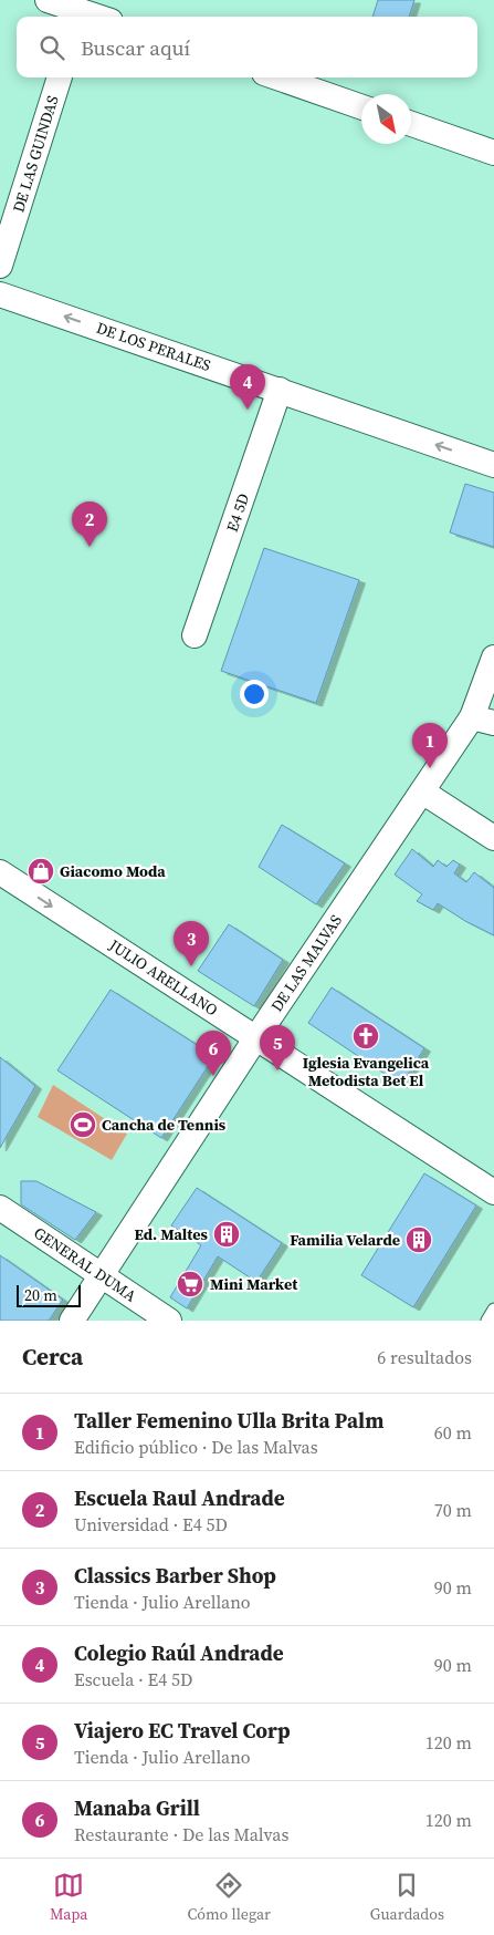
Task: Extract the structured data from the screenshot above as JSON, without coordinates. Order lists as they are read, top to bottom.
{
  "streets": {
    "street": [
      "DE LAS GUINDAS",
      "DE LOS PERALES",
      "E4 5D",
      "DE LAS MALVAS",
      "JULIO ARELLANO",
      "GENERAL DUMA"
    ]
  },
  "crossings": [
    ["DE LOS PERALES", "E4 5D"],
    ["DE LAS MALVAS", "JULIO ARELLANO"],
    ["DE LAS MALVAS", "GENERAL DUMA"]
  ],
  "one_way": ["DE LOS PERALES", "JULIO ARELLANO"],
  "places": {
    "shop": ["Giacomo Moda"],
    "church": ["Iglesia Evangelica Metodista Bet El"],
    "sports": ["Cancha de Tennis"],
    "building": ["Ed. Maltes", "Familia Velarde"],
    "supermarket": ["Mini Market"]
  },
  "scale_bar": "20 m",
  "north": "bottom right",
  "page": {
    "search": "Buscar aquí",
    "pins": [
      "4",
      "2",
      "1",
      "3",
      "5",
      "6"
    ],
    "scale": "20 m",
    "heading": ["Cerca", "6 resultados"],
    "list": [
      {
        "mark": "1",
        "name": "Taller Femenino Ulla Brita Palm",
        "note": "Edificio público · De las Malvas",
        "value": "60 m"
      },
      {
        "mark": "2",
        "name": "Escuela Raul Andrade",
        "note": "Universidad · E4 5D",
        "value": "70 m"
      },
      {
        "mark": "3",
        "name": "Classics Barber Shop",
        "note": "Tienda · Julio Arellano",
        "value": "90 m"
      },
      {
        "mark": "4",
        "name": "Colegio Raúl Andrade",
        "note": "Escuela · E4 5D",
        "value": "90 m"
      },
      {
        "mark": "5",
        "name": "Viajero EC Travel Corp",
        "note": "Tienda · Julio Arellano",
        "value": "120 m"
      },
      {
        "mark": "6",
        "name": "Manaba Grill",
        "note": "Restaurante · De las Malvas",
        "value": "120 m"
      }
    ],
    "nav": ["Mapa", "Cómo llegar", "Guardados"]
  }
}
